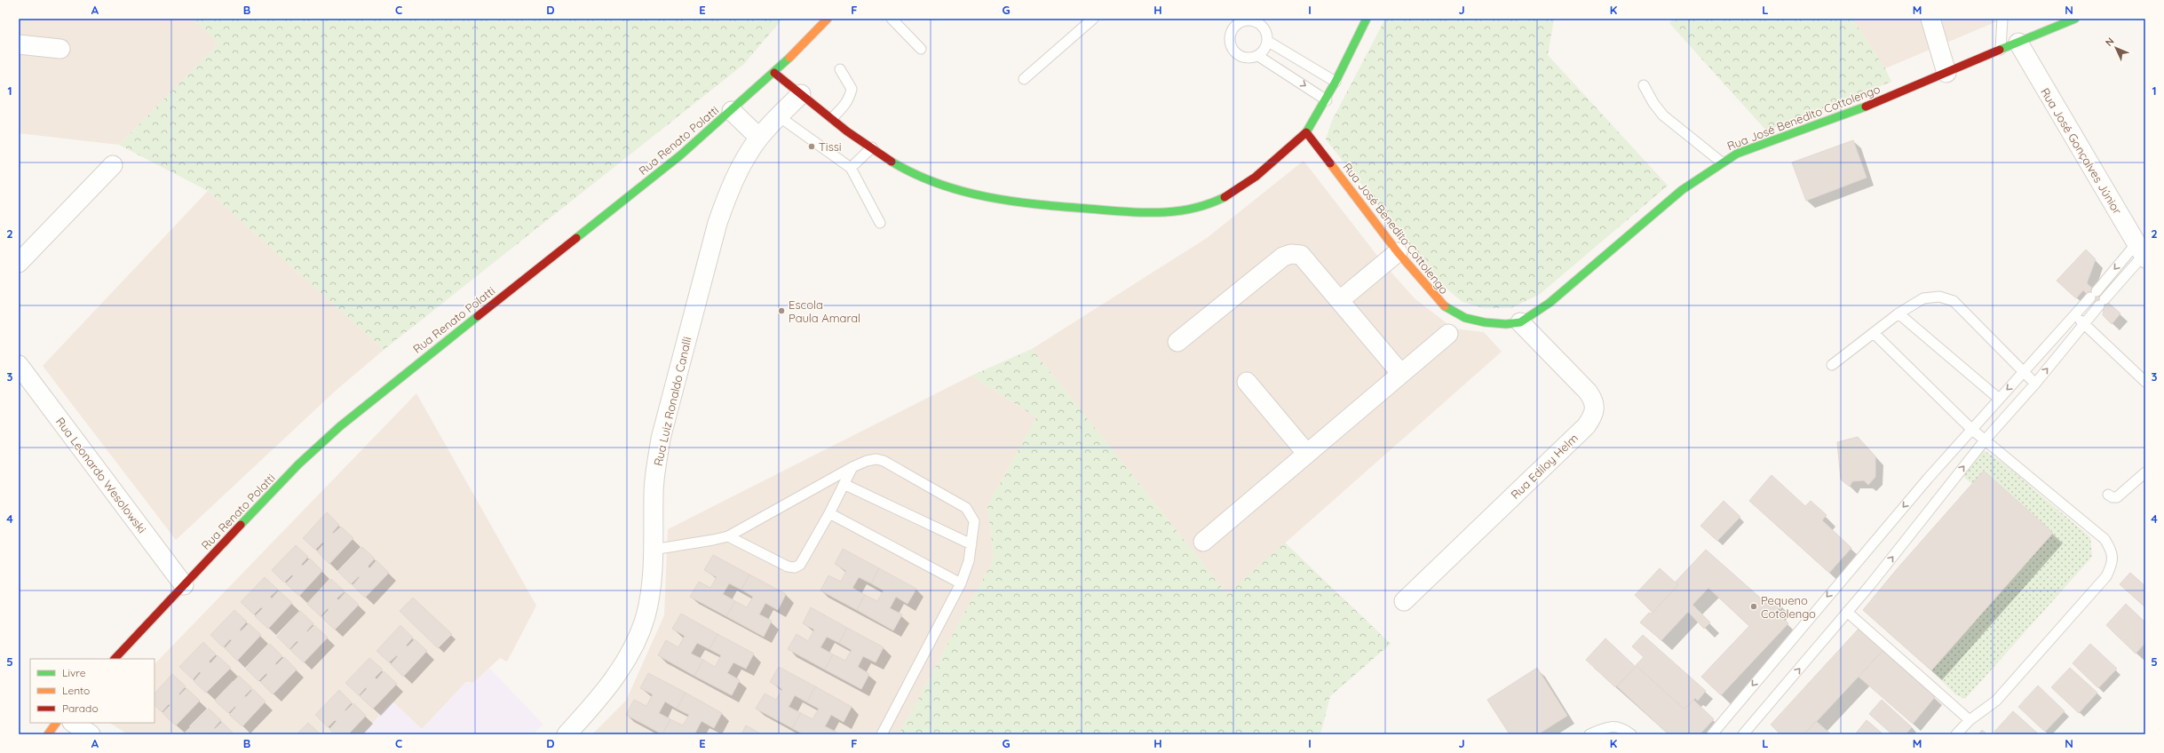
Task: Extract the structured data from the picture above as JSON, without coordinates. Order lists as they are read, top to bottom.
{
  "streets": {
    "main road": ["Rua José Benedito Cottolengo", "Rua Renato Polatti"],
    "street": [
      "Rua José Gonçalves Júnior",
      "Rua Luiz Ronaldo Canalli",
      "Rua Ediloy Helm",
      "Rua Leonardo Wesolowski"
    ]
  },
  "crossings": [
    ["Rua José Benedito Cottolengo", "Rua José Gonçalves Júnior"],
    ["Rua José Benedito Cottolengo", "Rua Ediloy Helm"],
    ["Rua Renato Polatti", "Rua Leonardo Wesolowski"]
  ],
  "places": ["Tissi", "Escola Paula Amaral", "Pequeno Cotolengo"],
  "legend": ["Livre", "Lento", "Parado"],
  "north": "top left",
  "grid": {
    "columns": [
      "A",
      "B",
      "C",
      "D",
      "E",
      "F",
      "G",
      "H",
      "I",
      "J",
      "K",
      "L",
      "M",
      "N"
    ],
    "rows": [
      "1",
      "2",
      "3",
      "4",
      "5"
    ]
  }
}
